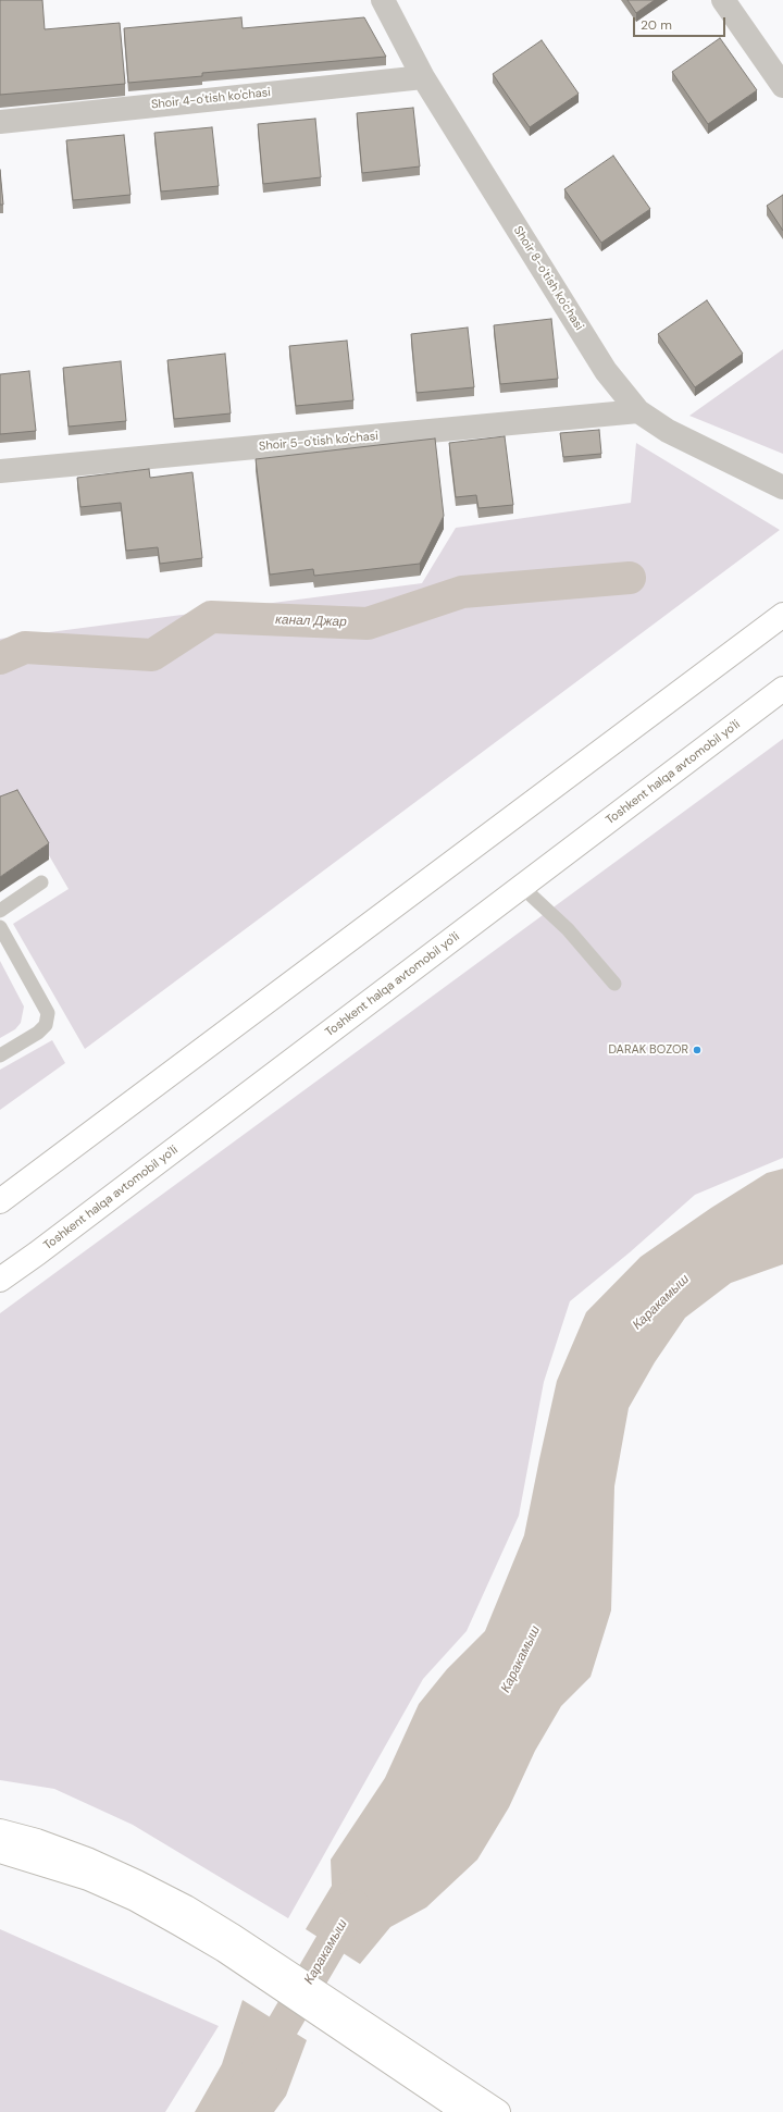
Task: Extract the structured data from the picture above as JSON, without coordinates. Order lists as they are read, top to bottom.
{
  "streets": {
    "main road": ["Toshkent halqa avtomobil yo'li"],
    "street": ["Shoir 4-o'tish ko'chasi", "Shoir 8-o'tish ko'chasi", "Shoir 5-o'tish ko'chasi"]
  },
  "crossings": [
    ["Shoir 4-o'tish ko'chasi", "Shoir 8-o'tish ko'chasi"],
    ["Shoir 8-o'tish ko'chasi", "Shoir 5-o'tish ko'chasi"]
  ],
  "water": ["канал Джар", "Каракамыш"],
  "places": ["DARAK BOZOR"],
  "scale_bar": "20 m"
}
